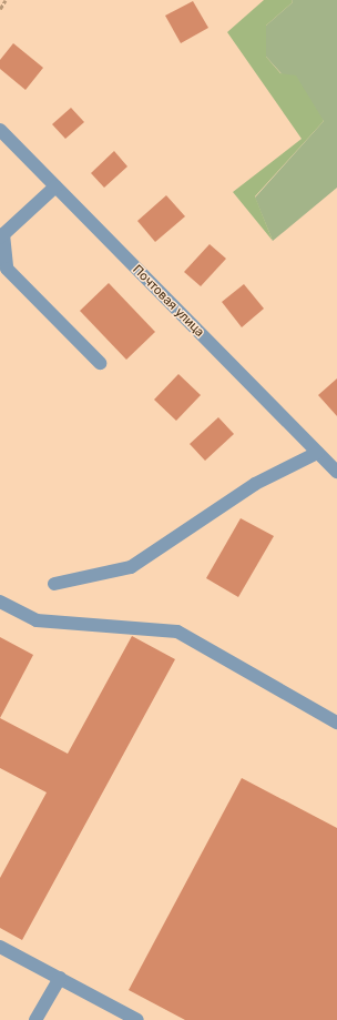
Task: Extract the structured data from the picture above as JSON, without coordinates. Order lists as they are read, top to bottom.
{
  "streets": {
    "street": ["Почтовая улица"]
  }
}
